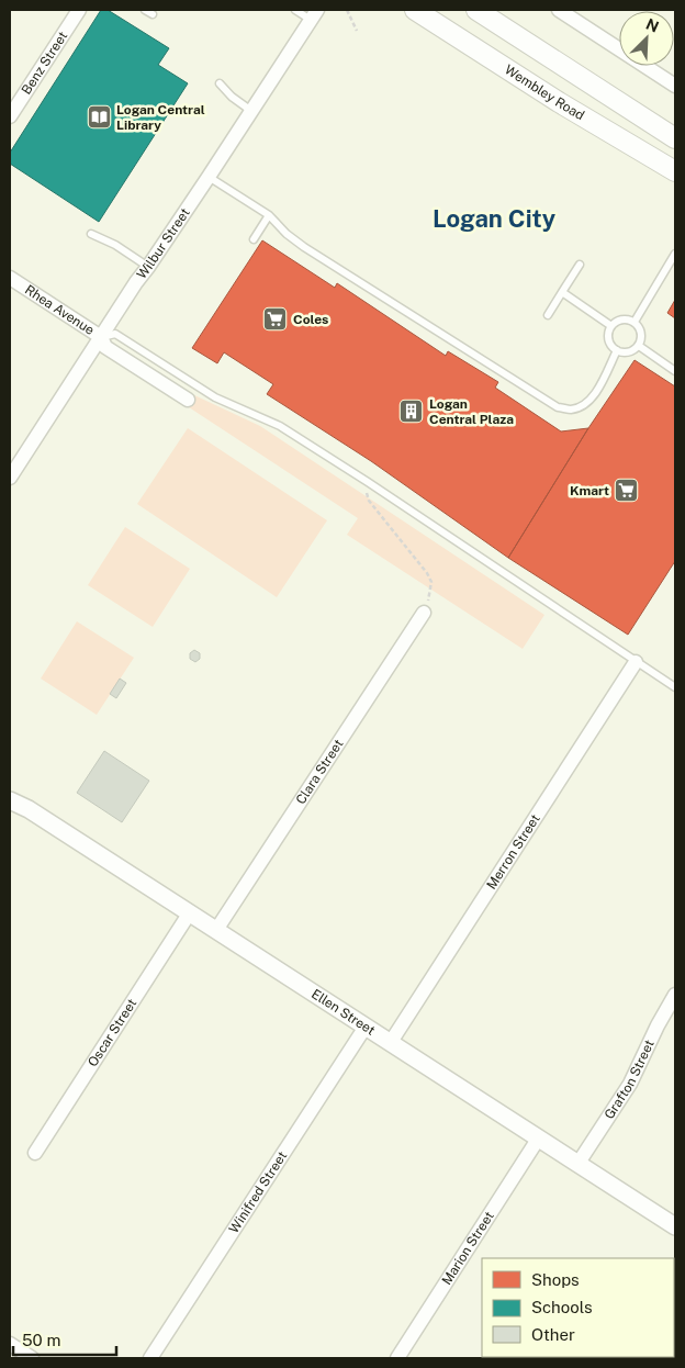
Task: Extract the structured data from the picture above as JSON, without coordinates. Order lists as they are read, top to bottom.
{
  "streets": {
    "main road": ["Wembley Road"],
    "street": [
      "Benz Street",
      "Wilbur Street",
      "Rhea Avenue",
      "Clara Street",
      "Merron Street",
      "Ellen Street",
      "Oscar Street",
      "Grafton Street",
      "Winifred Street",
      "Marion Street"
    ]
  },
  "crossings": [
    ["Wilbur Street", "Rhea Avenue"],
    ["Clara Street", "Ellen Street"],
    ["Merron Street", "Ellen Street"],
    ["Ellen Street", "Oscar Street"],
    ["Ellen Street", "Grafton Street"],
    ["Ellen Street", "Winifred Street"],
    ["Ellen Street", "Marion Street"]
  ],
  "districts": ["Logan City"],
  "places": {
    "library": ["Logan Central Library"],
    "supermarket": ["Coles", "Kmart"],
    "building": ["Logan Central Plaza"]
  },
  "legend": ["Shops", "Schools", "Other"],
  "scale_bar": "50 m",
  "north": "top right"
}
